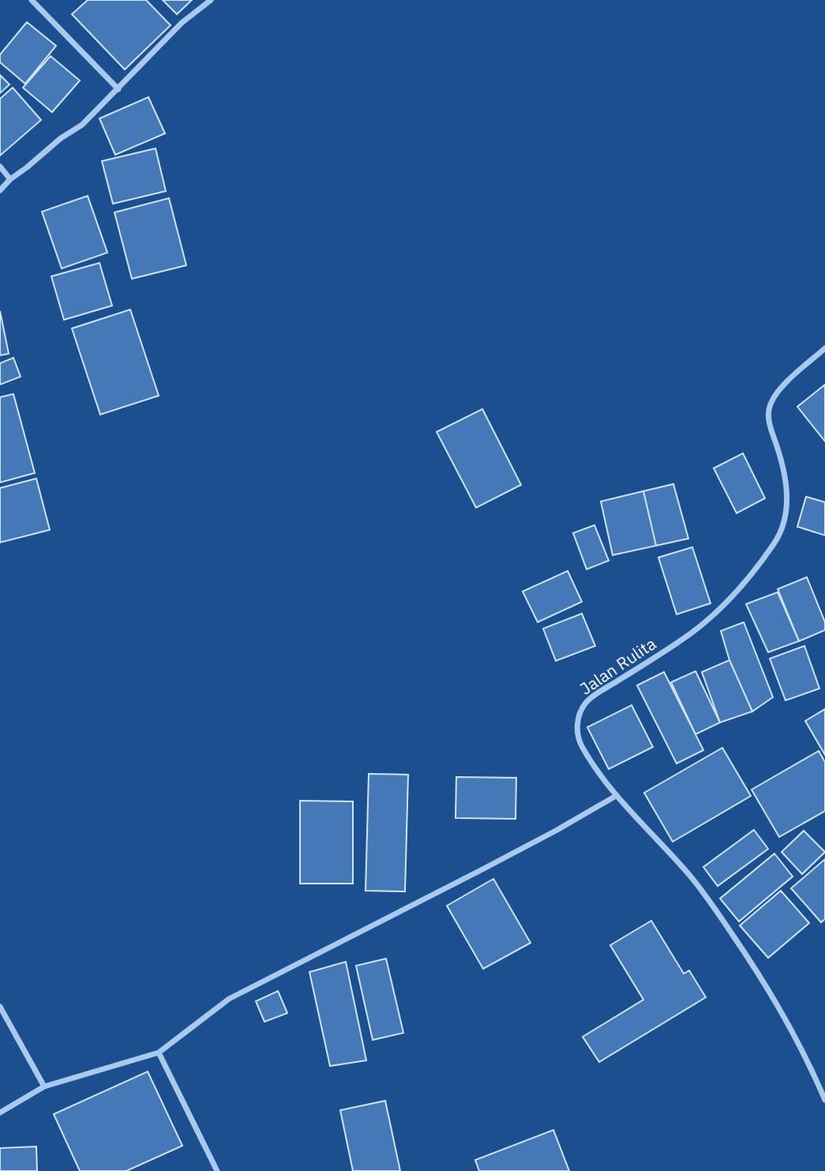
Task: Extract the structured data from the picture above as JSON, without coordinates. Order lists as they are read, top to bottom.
{
  "streets": {
    "street": ["Jalan Rulita"]
  }
}
